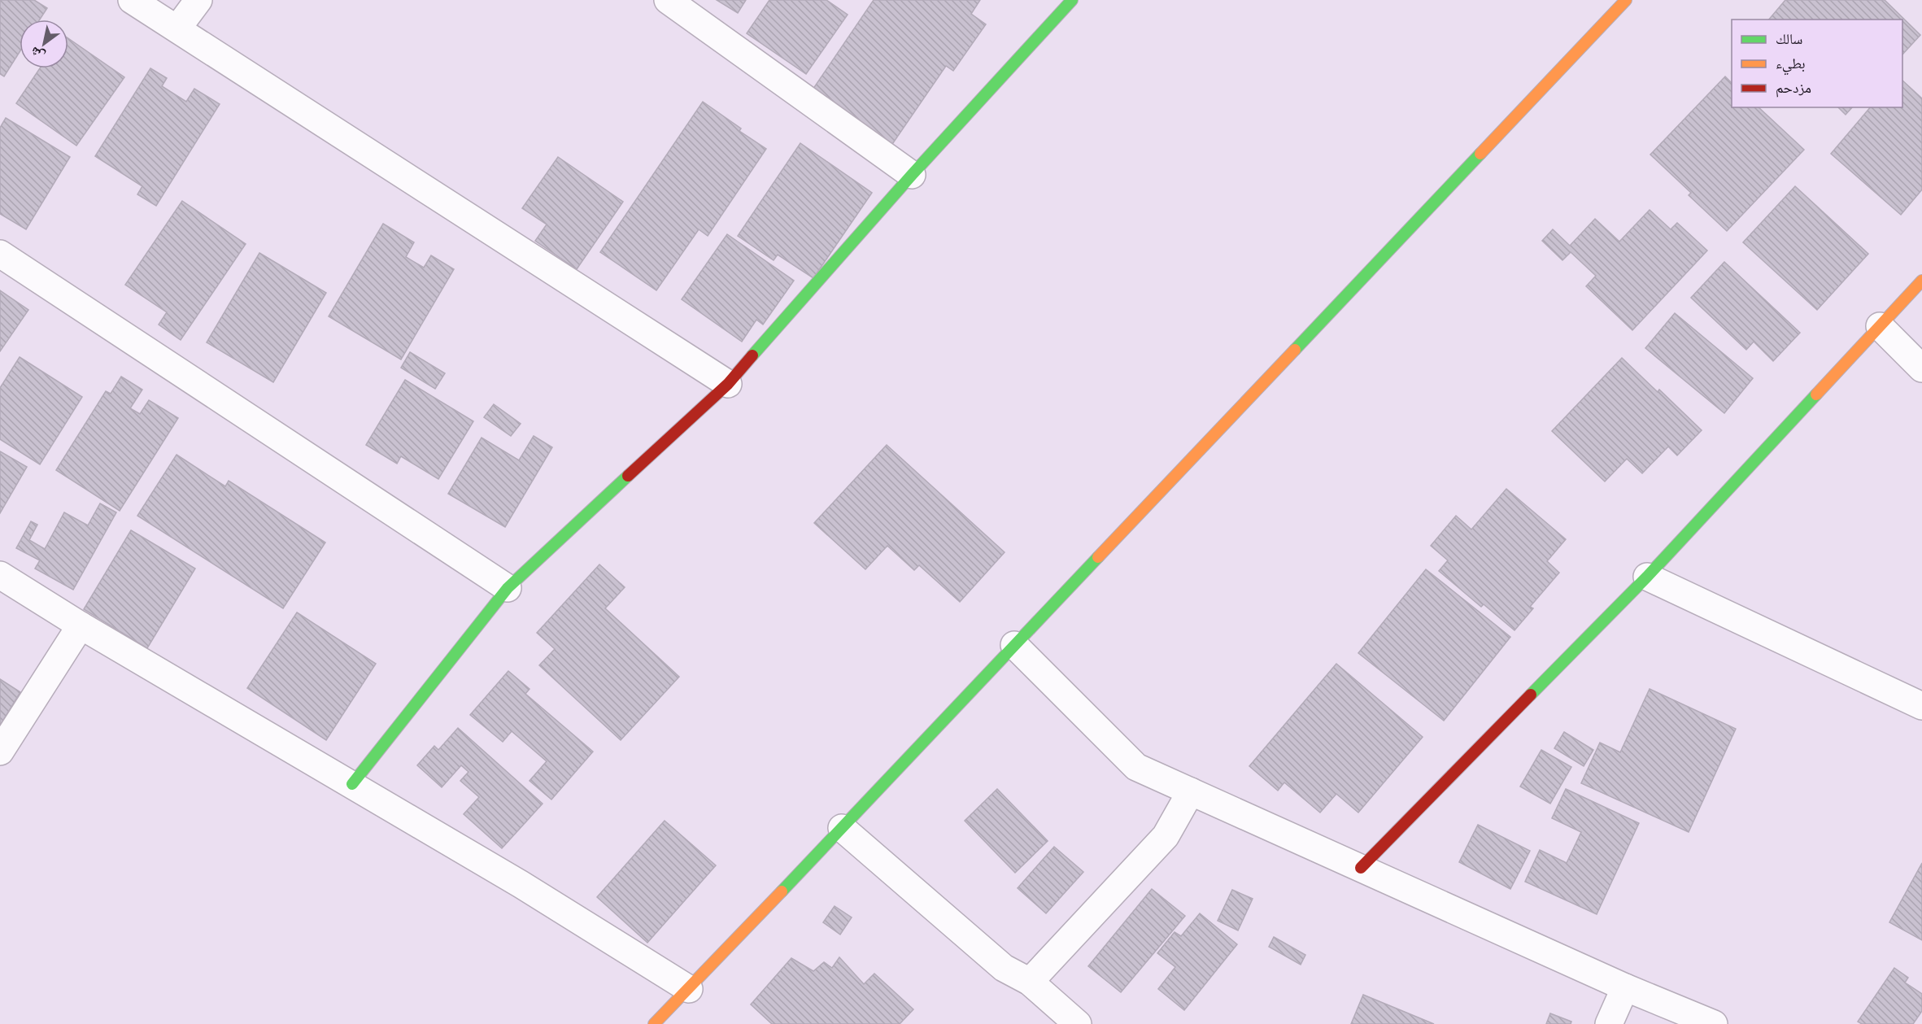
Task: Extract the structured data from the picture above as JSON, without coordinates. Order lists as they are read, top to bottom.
{
  "legend": ["سالك", "بطيء", "مزدحم"],
  "north": "bottom left"
}
